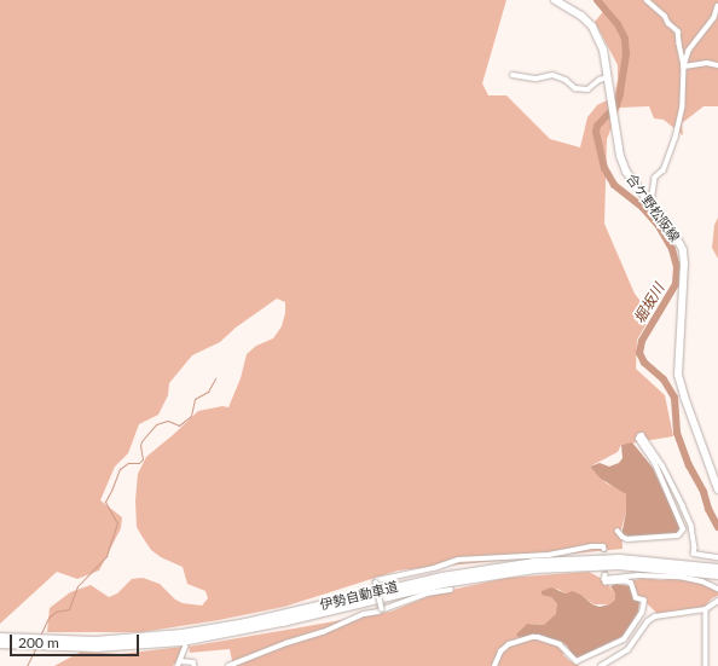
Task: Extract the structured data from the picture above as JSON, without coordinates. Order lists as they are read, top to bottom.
{
  "streets": {
    "highway": ["伊勢自動車道"],
    "main road": ["合ケ野松阪線"]
  },
  "water": ["堀坂川"],
  "scale_bar": "200 m"
}
